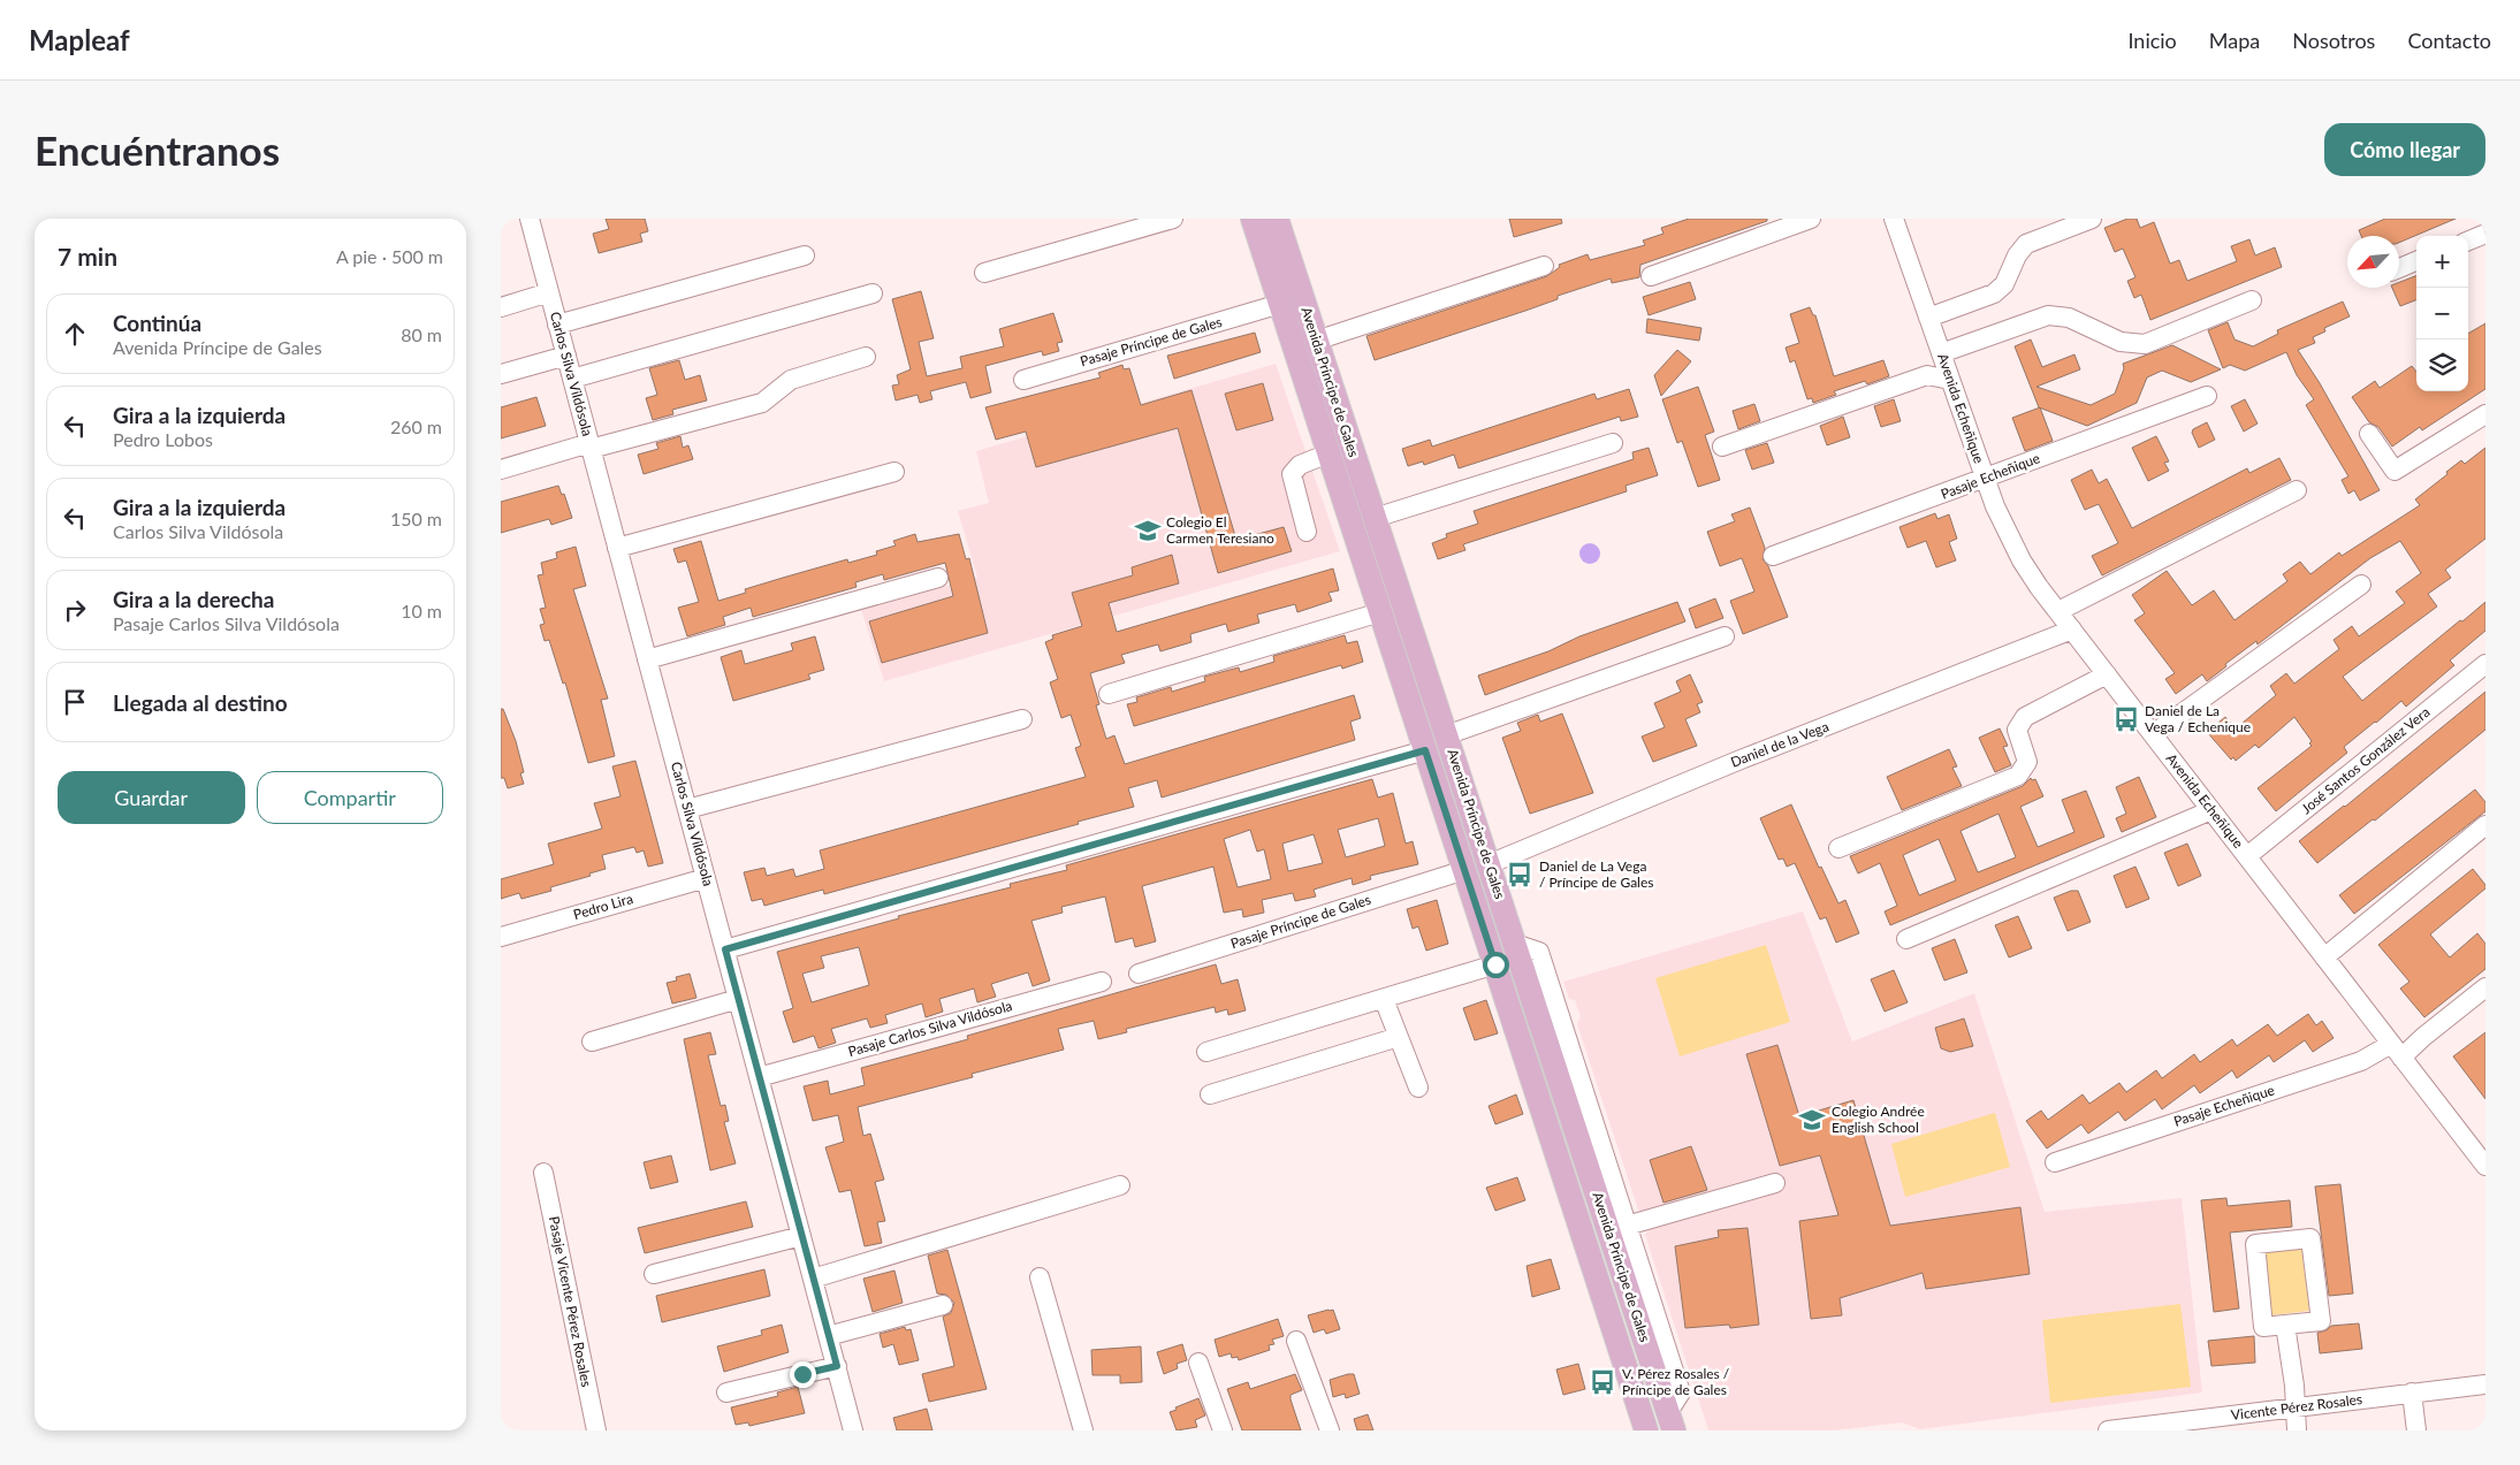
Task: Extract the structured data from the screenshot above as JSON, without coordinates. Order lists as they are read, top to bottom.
{
  "streets": {
    "main road": ["Avenida Príncipe de Gales"],
    "street": [
      "Pasaje Príncipe de Gales",
      "Carlos Silva Vildósola",
      "Avenida Echeñique",
      "Pasaje Echeñique",
      "Daniel de la Vega",
      "José Santos González Vera",
      "Pedro Lira",
      "Pasaje Carlos Silva Vildósola",
      "Pasaje Vicente Pérez Rosales",
      "Vicente Pérez Rosales"
    ]
  },
  "crossings": [
    ["Pasaje Príncipe de Gales", "Avenida Príncipe de Gales"],
    ["Carlos Silva Vildósola", "Pedro Lira"],
    ["Carlos Silva Vildósola", "Pasaje Carlos Silva Vildósola"],
    ["Avenida Príncipe de Gales", "Daniel de la Vega"],
    ["Avenida Echeñique", "Pasaje Echeñique"],
    ["Avenida Echeñique", "Daniel de la Vega"],
    ["Avenida Echeñique", "José Santos González Vera"]
  ],
  "places": {
    "school or university": ["Colegio El Carmen Teresiano", "Colegio Andrée English School"],
    "bus stop": ["Daniel de La Vega / Echenique", "Daniel de La Vega / Príncipe de Gales", "V. Pérez Rosales / Príncipe de Gales"]
  },
  "north": "bottom left",
  "page": {
    "header": "Mapleaf",
    "nav": [
      "Inicio",
      "Mapa",
      "Nosotros",
      "Contacto"
    ],
    "buttons": [
      "Cómo llegar",
      ["Guardar", "Compartir"]
    ],
    "title": "Encuéntranos",
    "heading": ["7 min", "A pie · 500 m"],
    "map_buttons": ["+", "−"],
    "list": [
      ["Continúa", "Avenida Príncipe de Gales", "80 m"],
      ["Gira a la izquierda", "Pedro Lobos", "260 m"],
      ["Gira a la izquierda", "Carlos Silva Vildósola", "150 m"],
      ["Gira a la derecha", "Pasaje Carlos Silva Vildósola", "10 m"],
      "Llegada al destino"
    ]
  }
}
